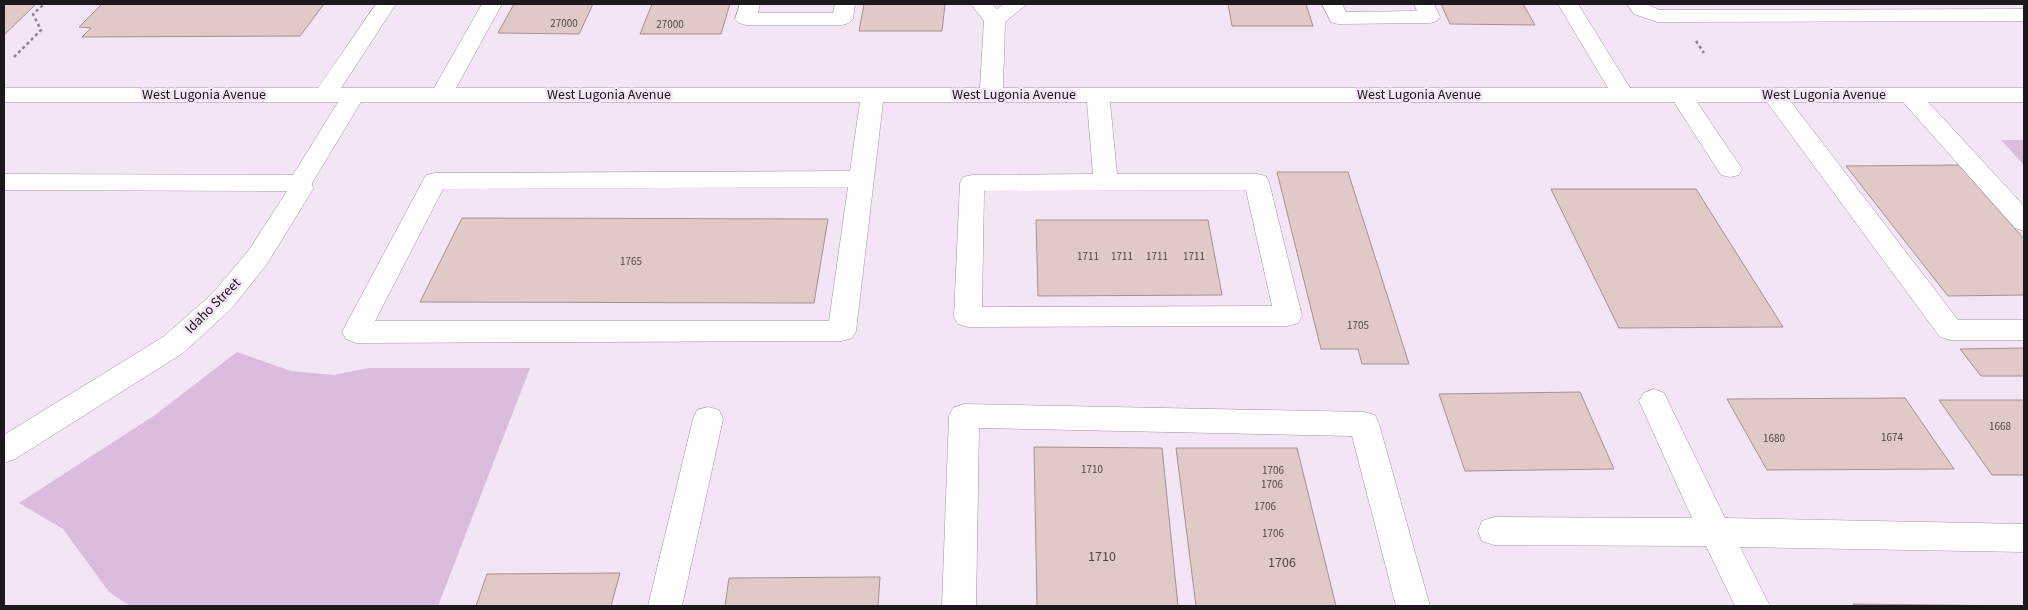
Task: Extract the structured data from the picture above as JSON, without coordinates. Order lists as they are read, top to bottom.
{
  "streets": {
    "street": ["West Lugonia Avenue", "Idaho Street"]
  },
  "crossings": [
    ["West Lugonia Avenue", "Idaho Street"]
  ],
  "house_numbers": [
    "27000",
    "27000",
    "1711",
    "1711",
    "1711",
    "1711",
    "1765",
    "1705",
    "1668",
    "1674",
    "1680",
    "1710",
    "1706",
    "1706",
    "1706",
    "1706",
    "1710",
    "1706"
  ]
}
